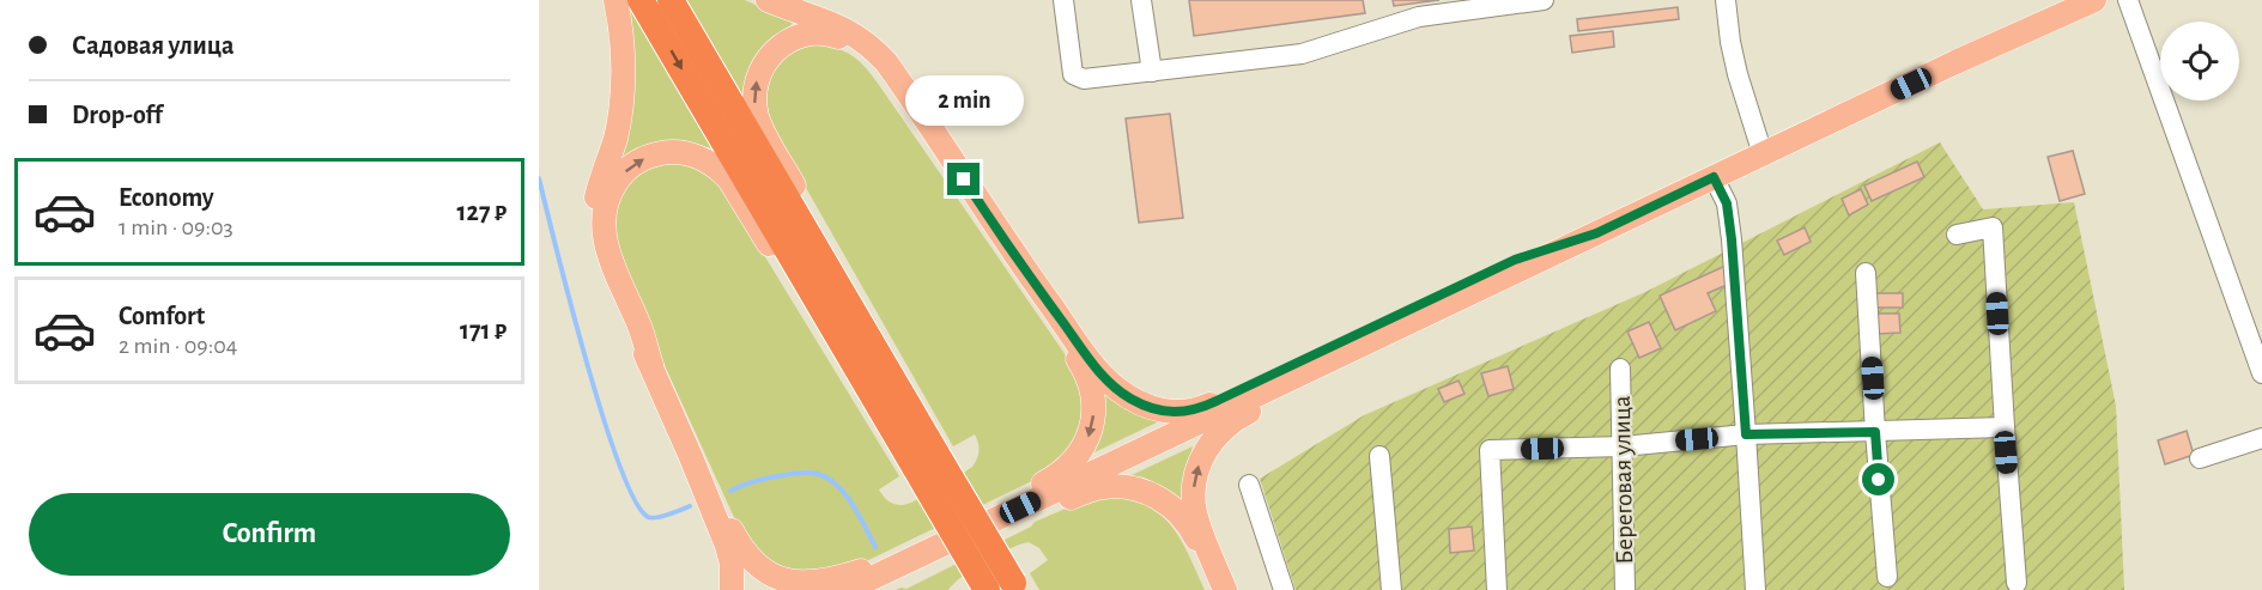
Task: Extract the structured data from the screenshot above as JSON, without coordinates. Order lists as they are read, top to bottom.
{
  "streets": {
    "street": ["Береговая улица"]
  },
  "page": {
    "banner": ["Садовая улица", "Drop-off"],
    "bubble": "2 min",
    "list": [
      {
        "name": "Economy",
        "note": "1 min · 09:03",
        "value": "127 ₽"
      },
      {
        "name": "Comfort",
        "note": "2 min · 09:04",
        "value": "171 ₽"
      }
    ],
    "buttons": "Confirm"
  }
}
